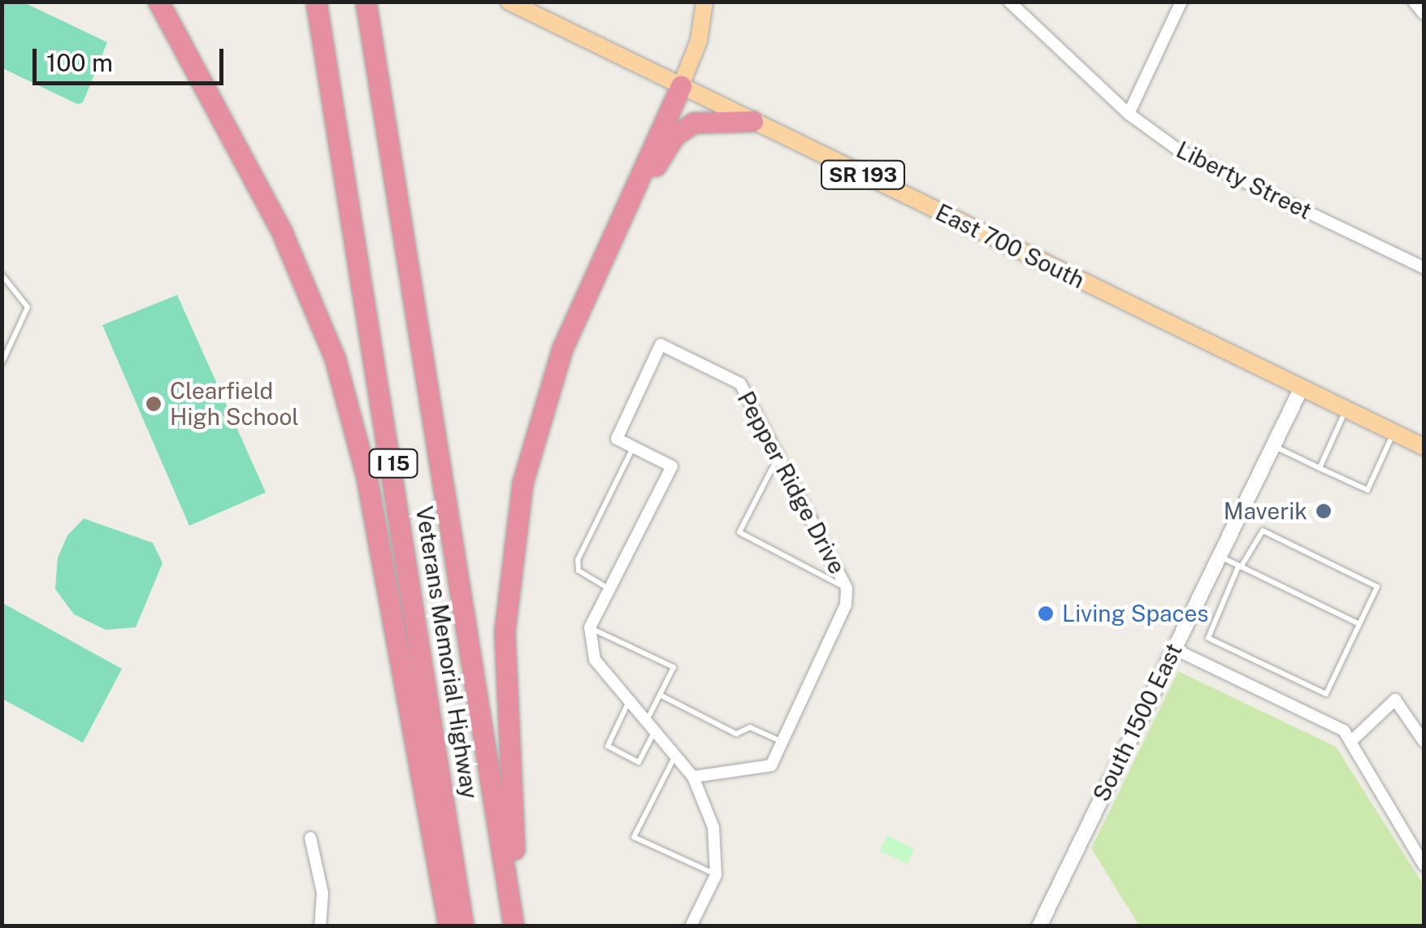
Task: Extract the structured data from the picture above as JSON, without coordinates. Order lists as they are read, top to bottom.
{
  "streets": {
    "highway": ["I 15", "Veterans Memorial Highway"],
    "main road": ["SR 193", "East 700 South"],
    "street": ["Liberty Street", "Pepper Ridge Drive", "South 1500 East"]
  },
  "crossings": [
    ["East 700 South", "South 1500 East"]
  ],
  "places": ["Clearfield High School", "Maverik", "Living Spaces"],
  "scale_bar": "100 m"
}
